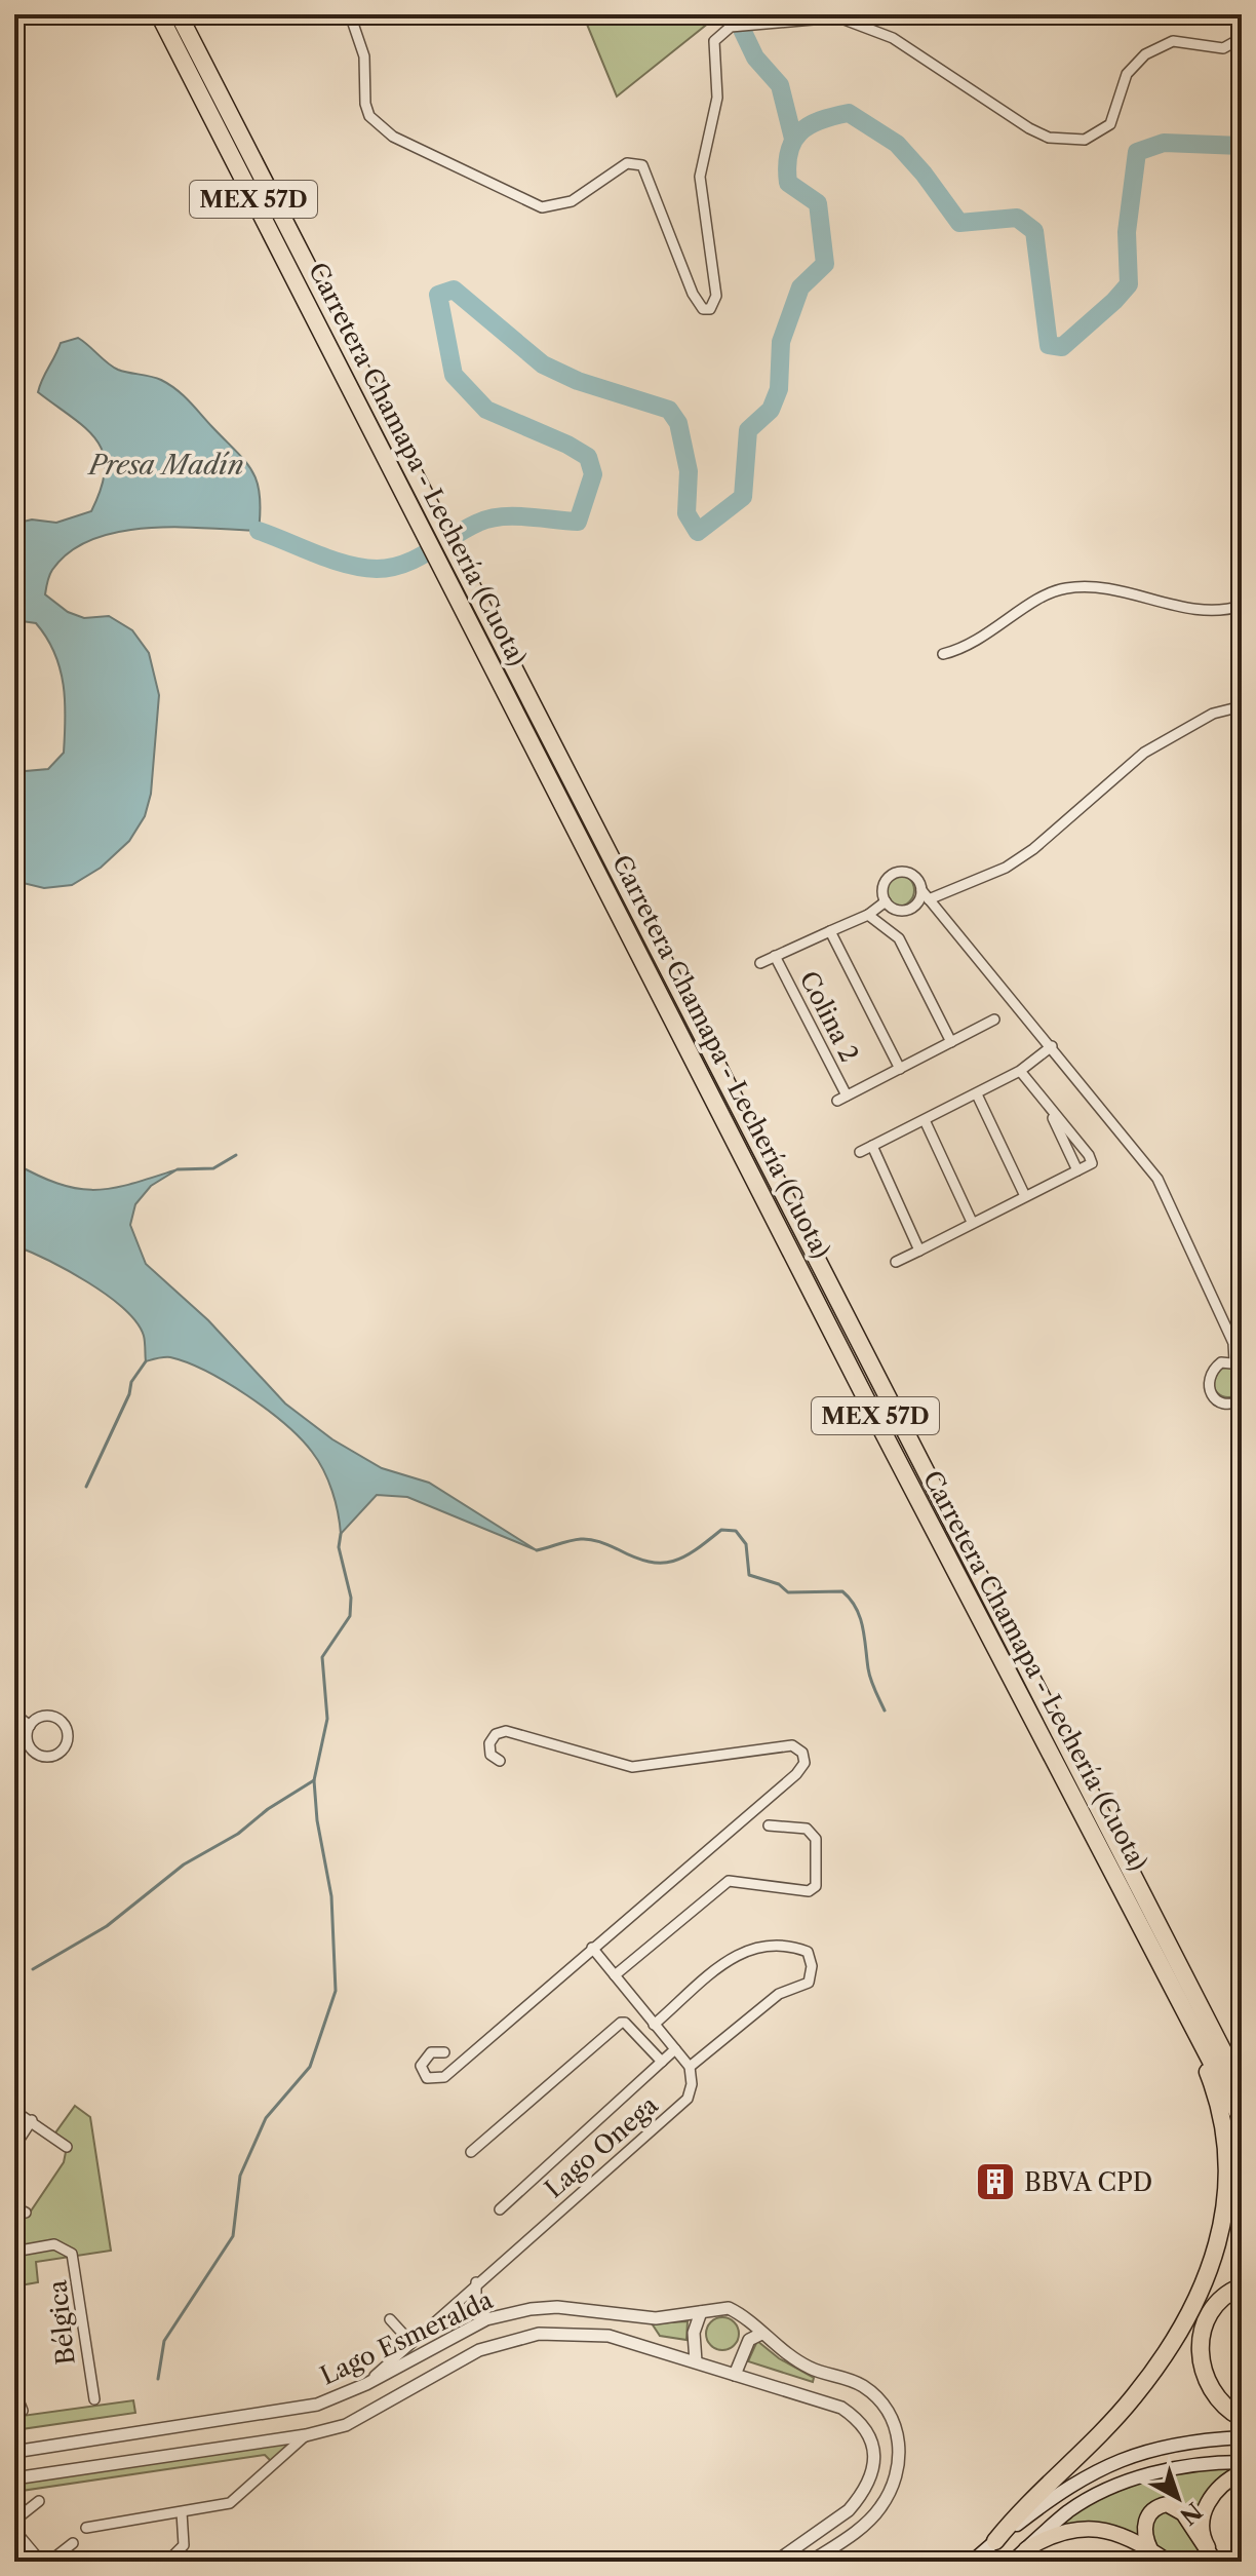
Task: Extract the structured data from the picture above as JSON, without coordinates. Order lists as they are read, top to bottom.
{
  "streets": {
    "highway": ["MEX 57D", "Carretera Chamapa - Lechería (Cuota)"],
    "street": [
      "Colina 2",
      "Lago Onega",
      "Bélgica",
      "Lago Esmeralda"
    ]
  },
  "crossings": [
    ["Lago Onega", "Lago Esmeralda"]
  ],
  "water": ["Presa Madín"],
  "places": {
    "building": ["BBVA CPD"]
  },
  "north": "bottom right"
}
